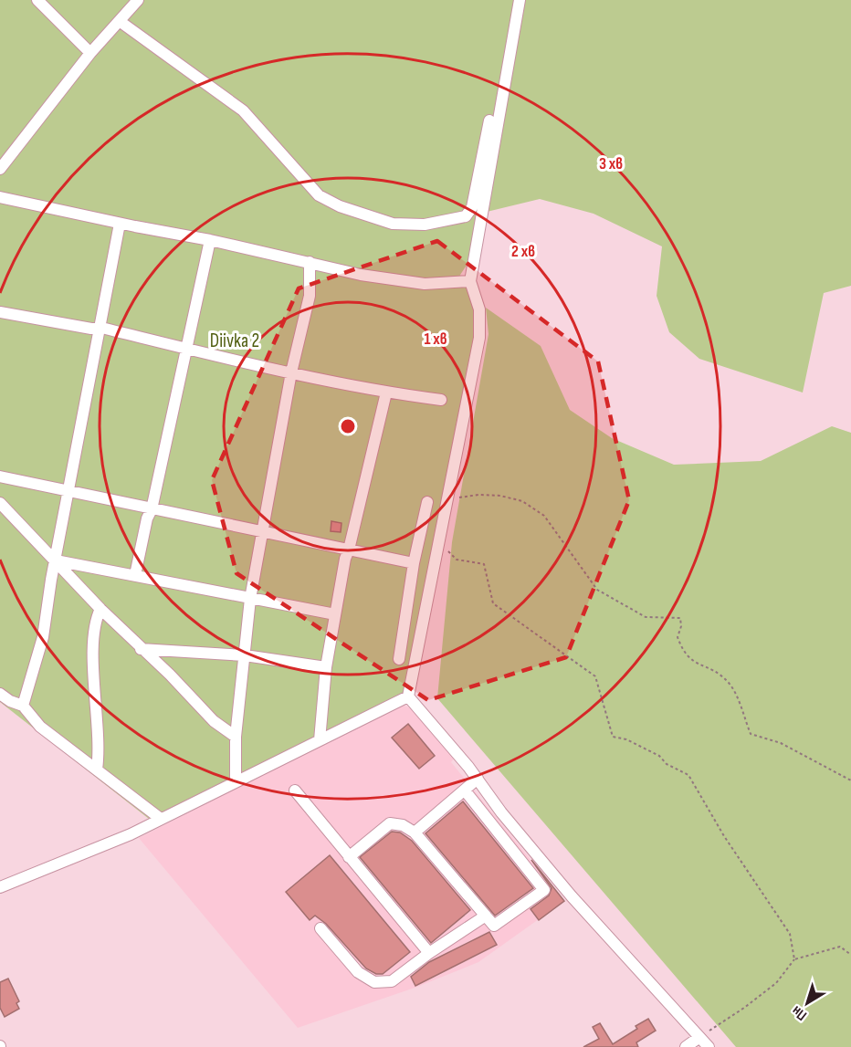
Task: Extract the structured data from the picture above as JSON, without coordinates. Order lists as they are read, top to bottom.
{
  "parks": ["Diivka 2"],
  "north": "bottom left",
  "rings": ["3 хв", "2 хв", "1 хв"]
}
